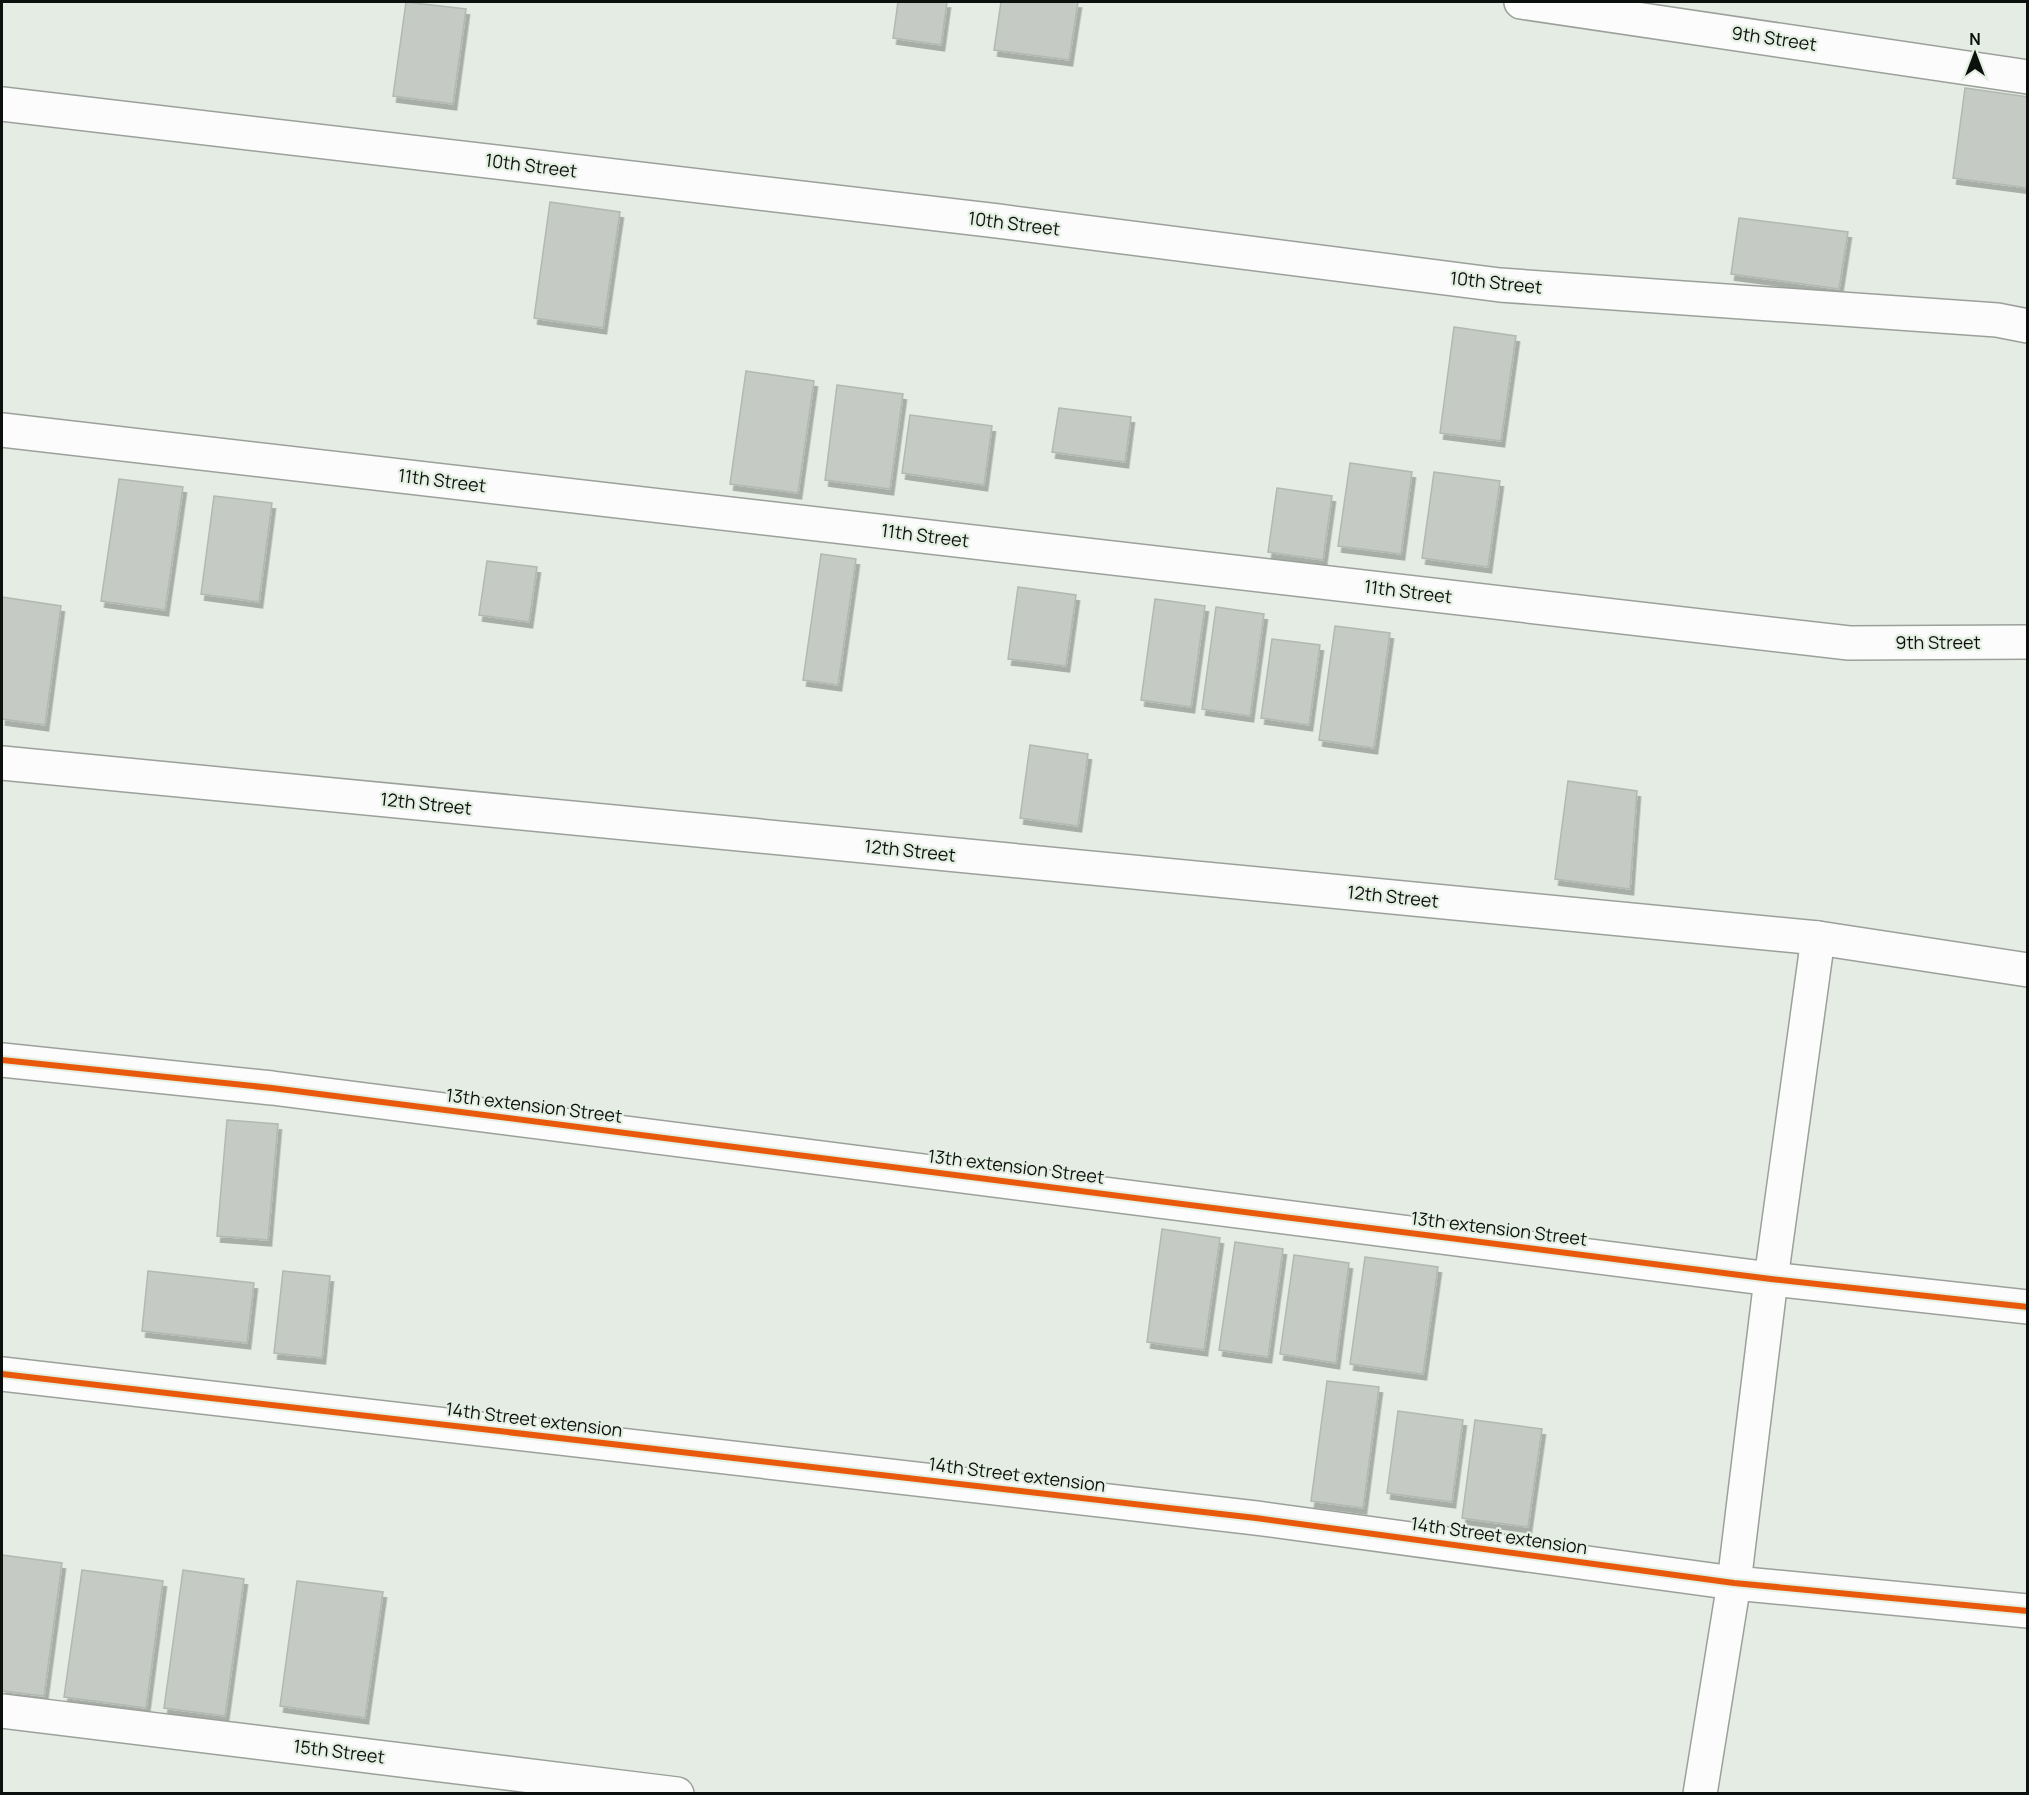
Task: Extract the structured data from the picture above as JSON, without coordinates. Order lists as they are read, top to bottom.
{
  "streets": {
    "street": [
      "9th Street",
      "10th Street",
      "11th Street",
      "12th Street",
      "13th extension Street",
      "14th Street extension",
      "15th Street"
    ]
  },
  "crossings": [
    ["9th Street", "11th Street"]
  ],
  "north": "top"
}
